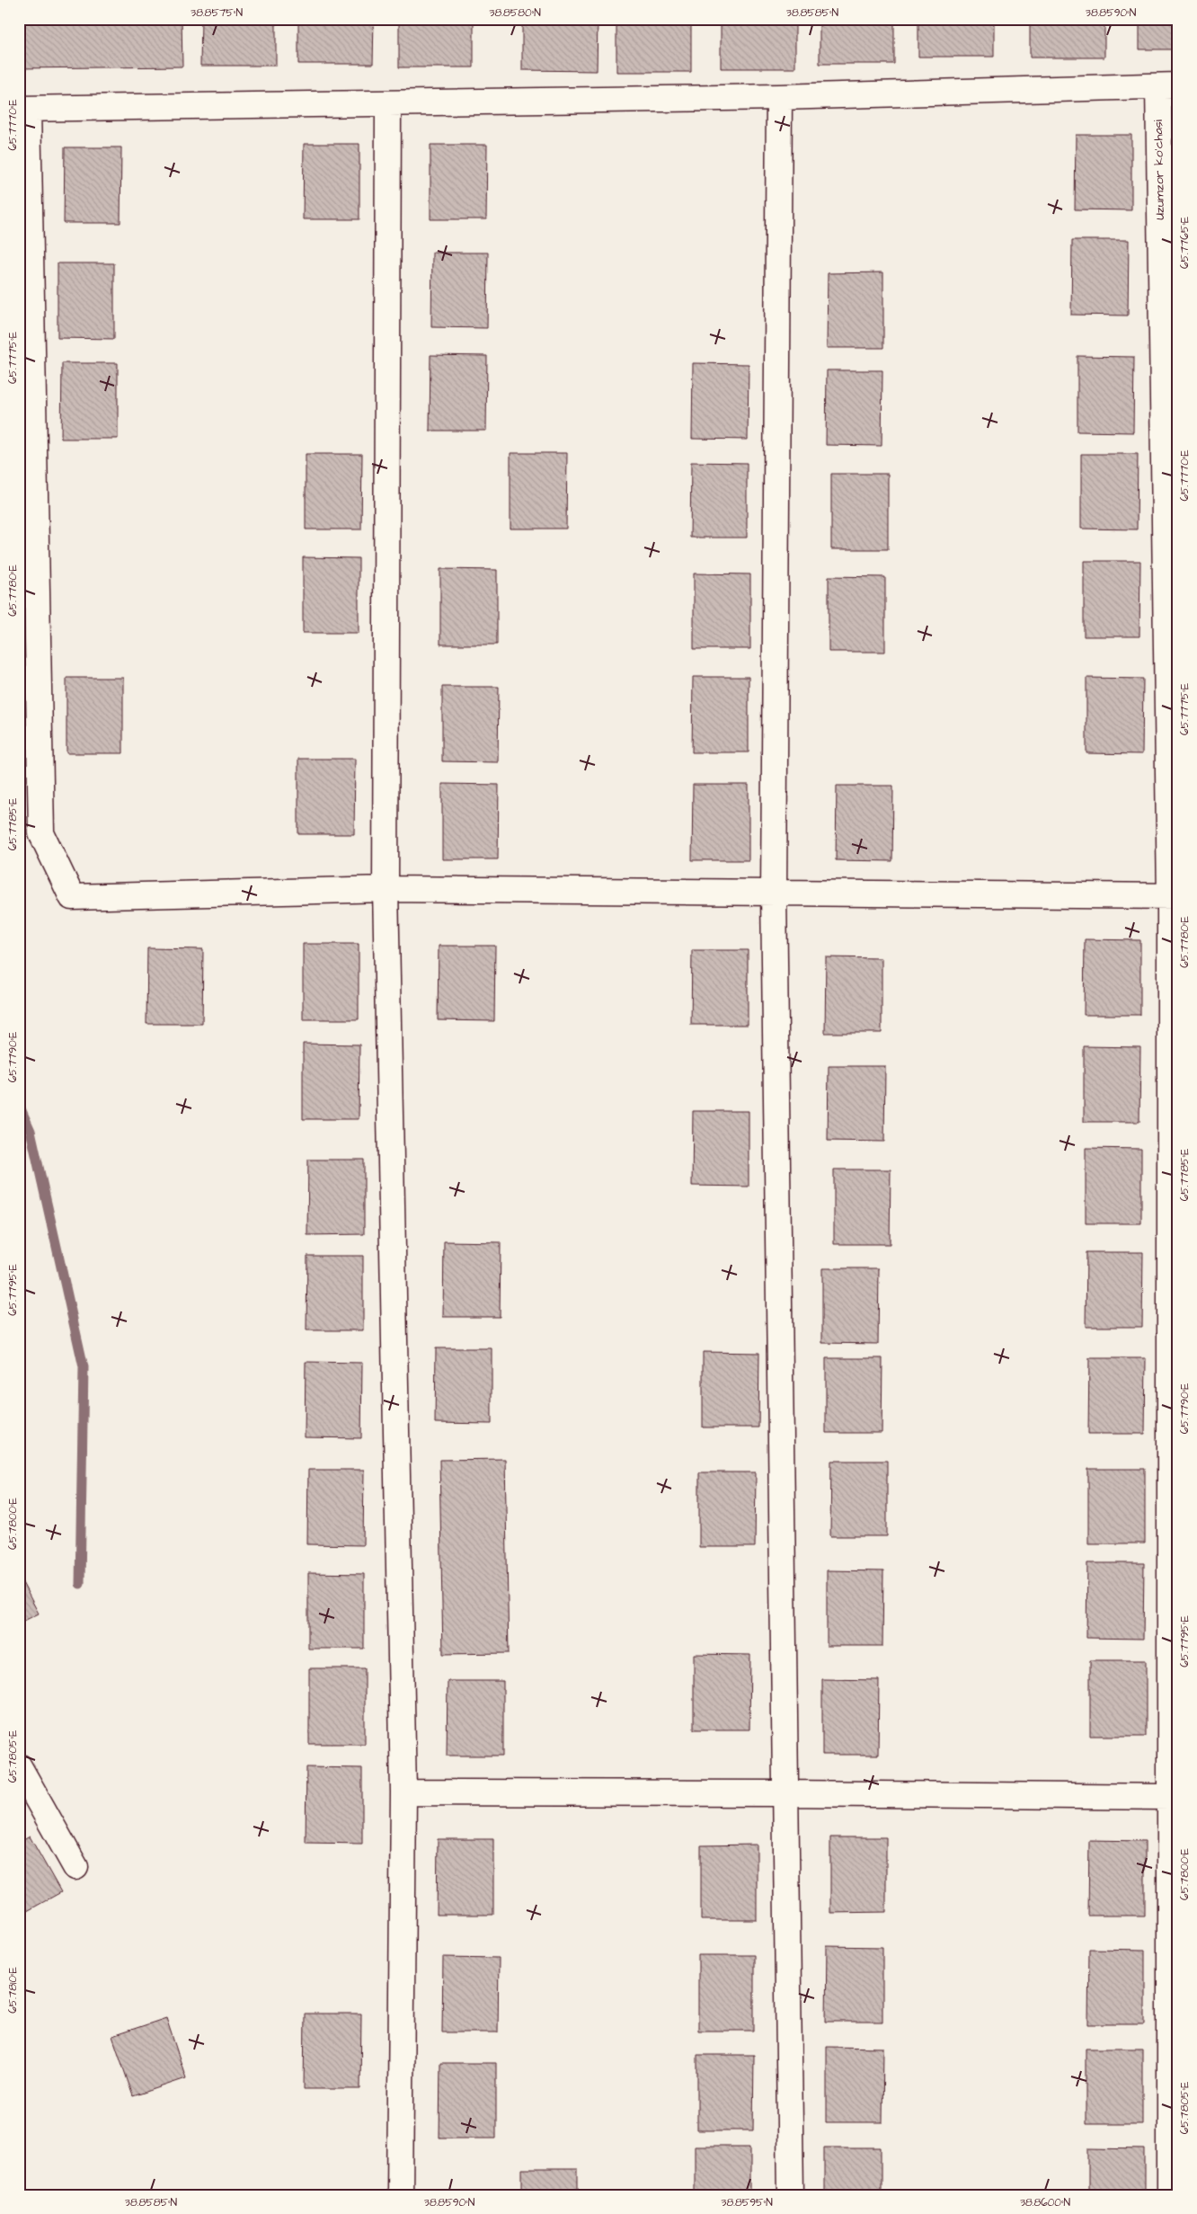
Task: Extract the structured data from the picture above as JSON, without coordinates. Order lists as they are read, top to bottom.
{
  "streets": {
    "street": ["Uzumzor ko'chasi"]
  },
  "coordinates": [
    "38.8575°N",
    "38.8580°N",
    "38.8585°N",
    "38.8590°N",
    "65.7770°E",
    "65.7765°E",
    "65.7775°E",
    "65.7780°E",
    "65.7785°E",
    "65.7790°E",
    "65.7795°E",
    "65.7800°E",
    "65.7805°E",
    "65.7810°E",
    "38.8595°N",
    "38.8600°N"
  ]
}
